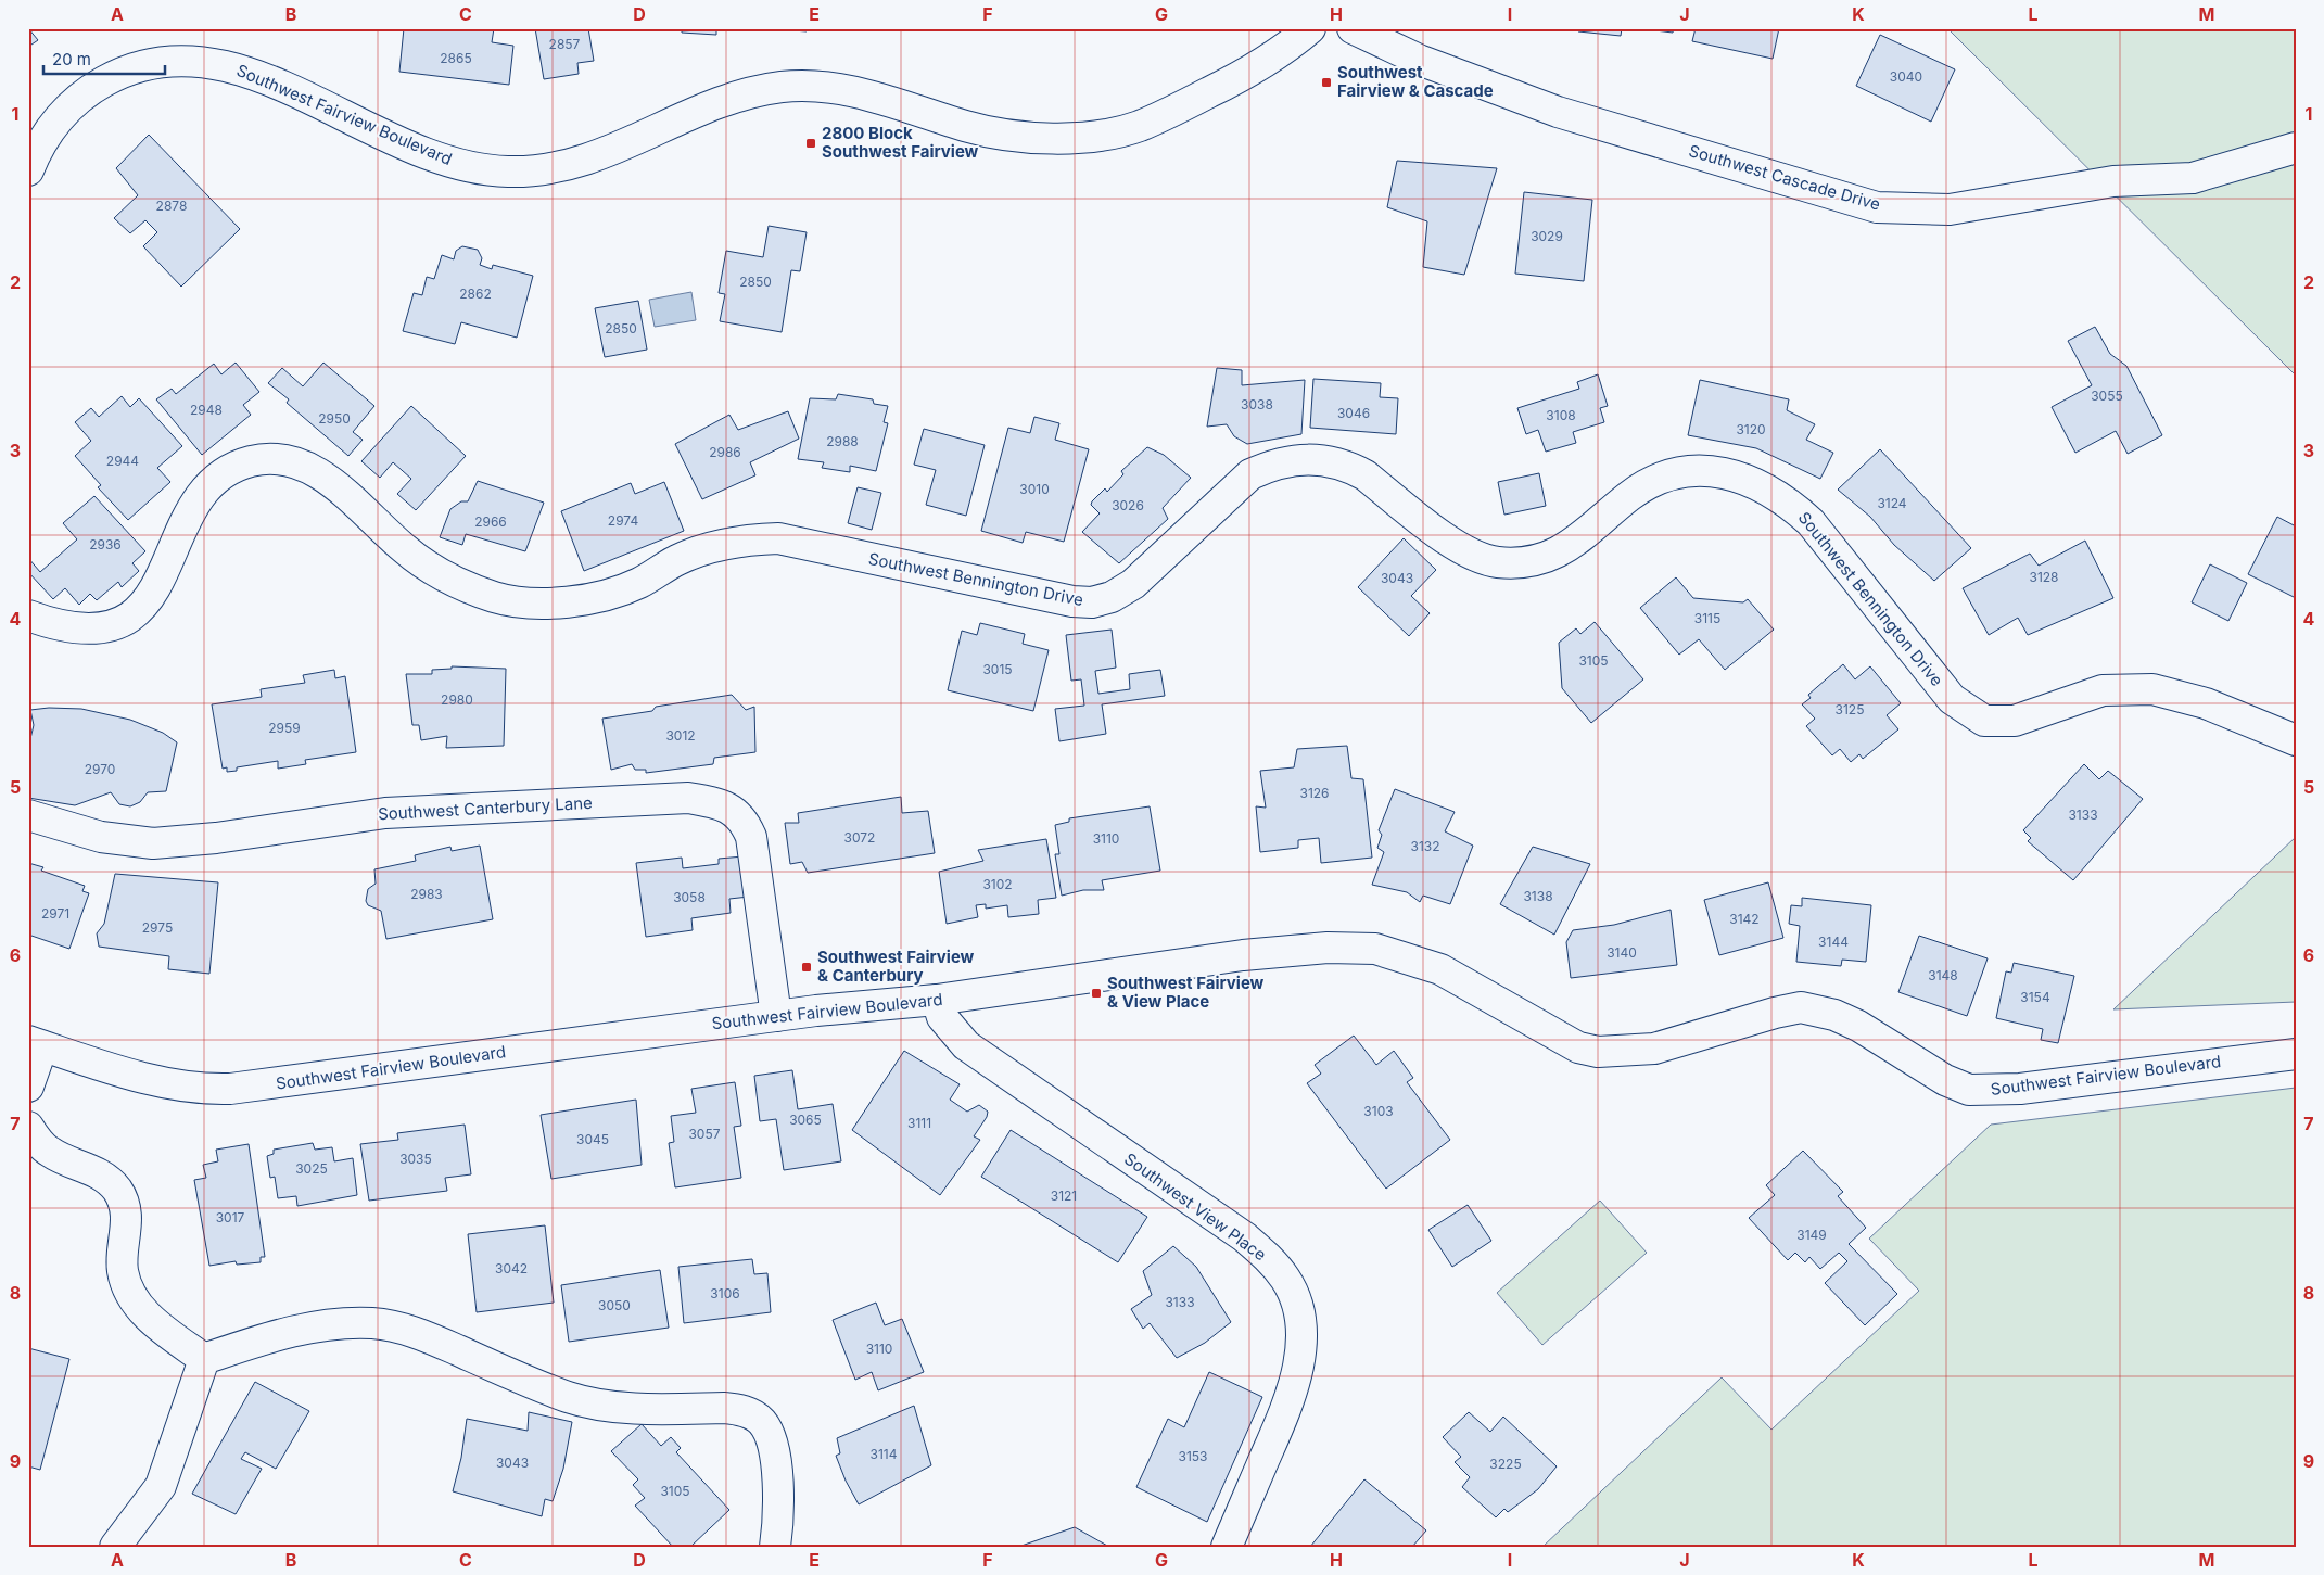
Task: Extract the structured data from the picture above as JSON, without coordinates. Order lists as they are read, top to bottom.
{
  "streets": {
    "street": [
      "Southwest Fairview Boulevard",
      "Southwest Cascade Drive",
      "Southwest Bennington Drive",
      "Southwest Canterbury Lane",
      "Southwest View Place"
    ]
  },
  "crossings": [
    ["Southwest Fairview Boulevard", "Southwest Canterbury Lane"],
    ["Southwest Fairview Boulevard", "Southwest View Place"]
  ],
  "places": {
    "transit": [
      "Southwest Fairview & Cascade",
      "2800 Block Southwest Fairview",
      "Southwest Fairview & Canterbury",
      "Southwest Fairview & View Place"
    ]
  },
  "house_numbers": [
    "2857",
    "2865",
    "3040",
    "2878",
    "3029",
    "2850",
    "2862",
    "2850",
    "3055",
    "3038",
    "2948",
    "3046",
    "3108",
    "2950",
    "3120",
    "2988",
    "2986",
    "2944",
    "3010",
    "3124",
    "3026",
    "2974",
    "2966",
    "2936",
    "3128",
    "3043",
    "3115",
    "3105",
    "3015",
    "2980",
    "3125",
    "2959",
    "3012",
    "2970",
    "3126",
    "3133",
    "3072",
    "3110",
    "3132",
    "3102",
    "2983",
    "3138",
    "3058",
    "2971",
    "3142",
    "2975",
    "3144",
    "3140",
    "3148",
    "3154",
    "3103",
    "3065",
    "3111",
    "3057",
    "3045",
    "3035",
    "3025",
    "3121",
    "3017",
    "3149",
    "3042",
    "3106",
    "3133",
    "3050",
    "3110",
    "3114",
    "3153",
    "3043",
    "3225",
    "3105"
  ],
  "scale_bar": "20 m",
  "grid": {
    "columns": [
      "A",
      "B",
      "C",
      "D",
      "E",
      "F",
      "G",
      "H",
      "I",
      "J",
      "K",
      "L",
      "M"
    ],
    "rows": [
      "1",
      "2",
      "3",
      "4",
      "5",
      "6",
      "7",
      "8",
      "9"
    ]
  }
}
